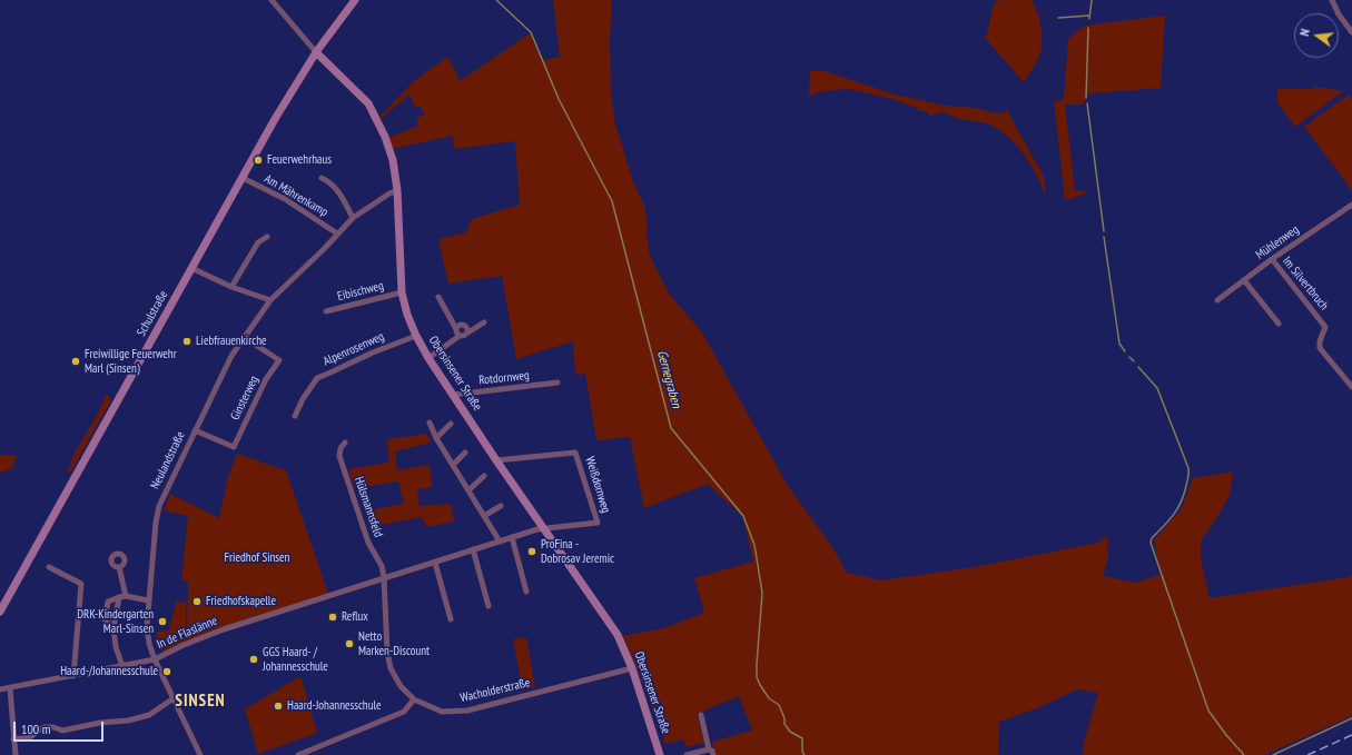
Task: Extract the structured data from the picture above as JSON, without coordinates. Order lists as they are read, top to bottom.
{
  "streets": {
    "street": [
      "Am Mährenkamp",
      "Mühlenweg",
      "Im Silvertbruch",
      "Eibischweg",
      "Schulstraße",
      "Alpenrosenweg",
      "Obersinsener Straße",
      "Rotdornweg",
      "Ginsterweg",
      "Neulandstraße",
      "Weißdornweg",
      "Hülsmannsfeld",
      "In de Flaslänne",
      "Wacholderstraße"
    ]
  },
  "crossings": [
    ["Am Mährenkamp", "Schulstraße"],
    ["Am Mährenkamp", "Neulandstraße"],
    ["Mühlenweg", "Im Silvertbruch"],
    ["Eibischweg", "Obersinsener Straße"],
    ["Schulstraße", "Obersinsener Straße"],
    ["Alpenrosenweg", "Obersinsener Straße"],
    ["Obersinsener Straße", "Rotdornweg"],
    ["Obersinsener Straße", "Neulandstraße"],
    ["Obersinsener Straße", "Weißdornweg"],
    ["Obersinsener Straße", "In de Flaslänne"],
    ["Obersinsener Straße", "Wacholderstraße"],
    ["Ginsterweg", "Neulandstraße"],
    ["Neulandstraße", "In de Flaslänne"],
    ["Weißdornweg", "In de Flaslänne"],
    ["Hülsmannsfeld", "In de Flaslänne"],
    ["Hülsmannsfeld", "Wacholderstraße"],
    ["In de Flaslänne", "Wacholderstraße"]
  ],
  "districts": ["SINSEN"],
  "water": ["Gernegraben"],
  "parks": ["Friedhof Sinsen"],
  "places": [
    "Feuerwehrhaus",
    "Liebfrauenkirche",
    "Freiwillige Feuerwehr Marl (Sinsen)",
    "ProFina - Dobrosav Jeremic",
    "Friedhofskapelle",
    "Reflux",
    "DRK-Kindergarten Marl-Sinsen",
    "Netto Marken-Discount",
    "GGS Haard- / Johannesschule",
    "Haard-/Johannesschule",
    "Haard-Johannesschule"
  ],
  "scale_bar": "100 m",
  "north": "left"
}
